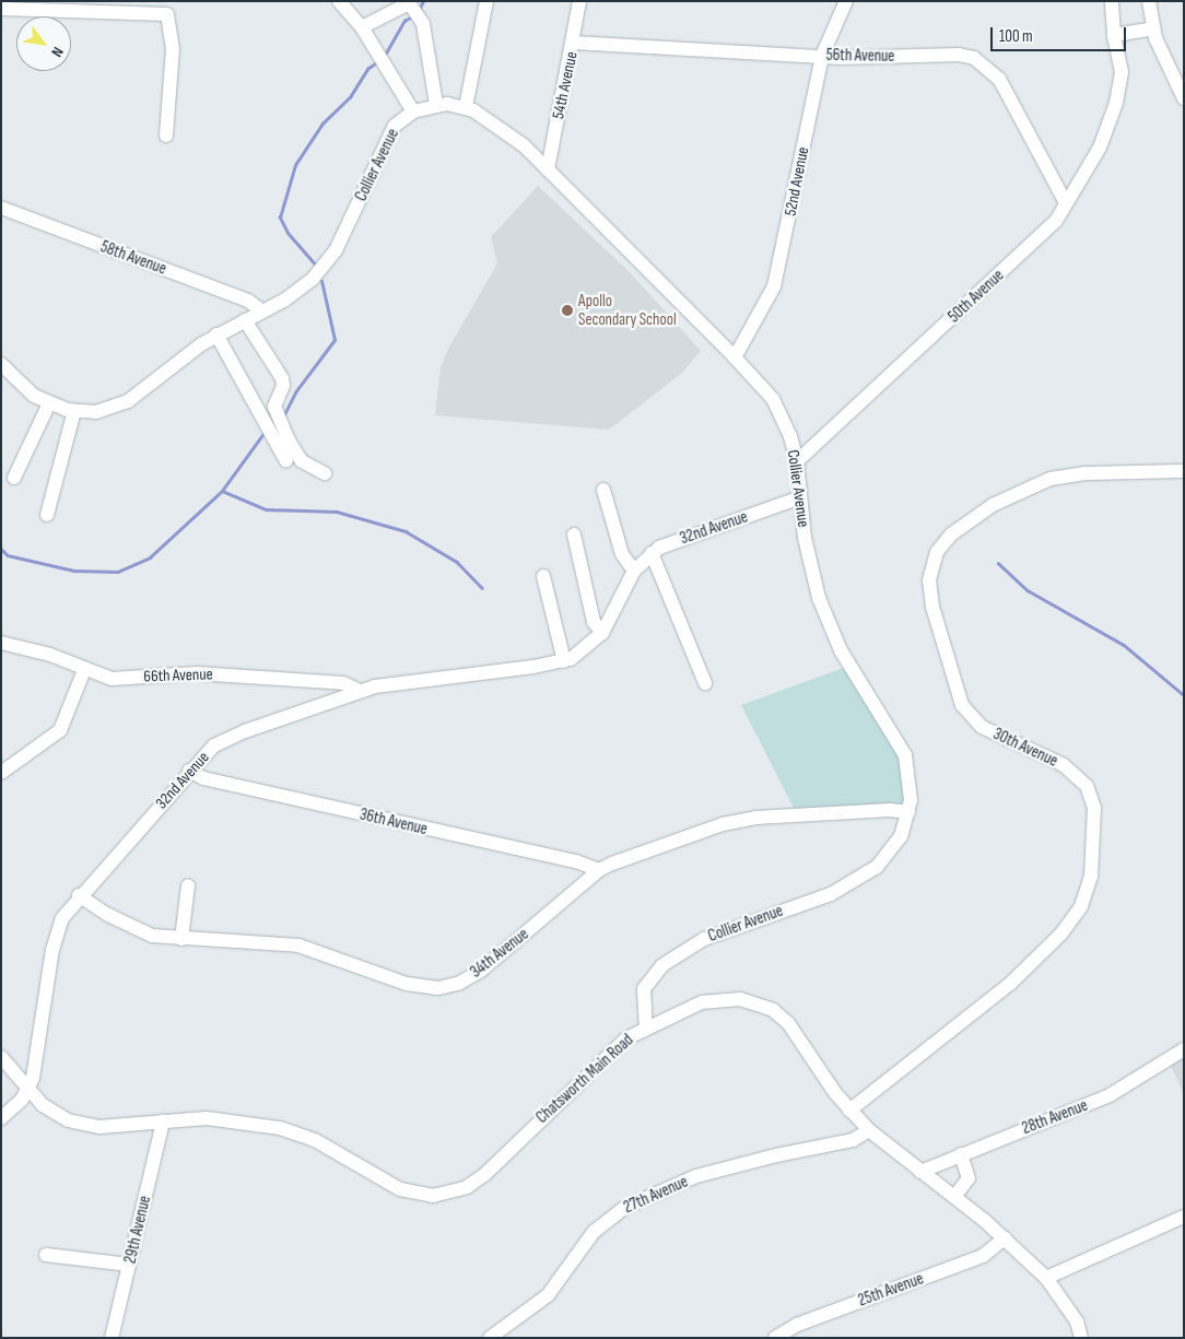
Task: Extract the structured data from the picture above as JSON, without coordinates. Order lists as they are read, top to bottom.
{
  "streets": {
    "street": [
      "56th Avenue",
      "54th Avenue",
      "Collier Avenue",
      "52nd Avenue",
      "58th Avenue",
      "50th Avenue",
      "32nd Avenue",
      "66th Avenue",
      "30th Avenue",
      "36th Avenue",
      "34th Avenue",
      "Chatsworth Main Road",
      "28th Avenue",
      "27th Avenue",
      "29th Avenue",
      "25th Avenue"
    ]
  },
  "crossings": [
    ["56th Avenue", "54th Avenue"],
    ["56th Avenue", "52nd Avenue"],
    ["56th Avenue", "50th Avenue"],
    ["54th Avenue", "Collier Avenue"],
    ["Collier Avenue", "52nd Avenue"],
    ["Collier Avenue", "58th Avenue"],
    ["Collier Avenue", "50th Avenue"],
    ["Collier Avenue", "32nd Avenue"],
    ["Collier Avenue", "34th Avenue"],
    ["Collier Avenue", "Chatsworth Main Road"],
    ["32nd Avenue", "66th Avenue"],
    ["32nd Avenue", "36th Avenue"],
    ["32nd Avenue", "34th Avenue"],
    ["32nd Avenue", "Chatsworth Main Road"],
    ["30th Avenue", "Chatsworth Main Road"],
    ["36th Avenue", "34th Avenue"],
    ["Chatsworth Main Road", "28th Avenue"],
    ["Chatsworth Main Road", "27th Avenue"],
    ["Chatsworth Main Road", "29th Avenue"],
    ["Chatsworth Main Road", "25th Avenue"]
  ],
  "places": ["Apollo Secondary School"],
  "scale_bar": "100 m",
  "north": "bottom right"
}
